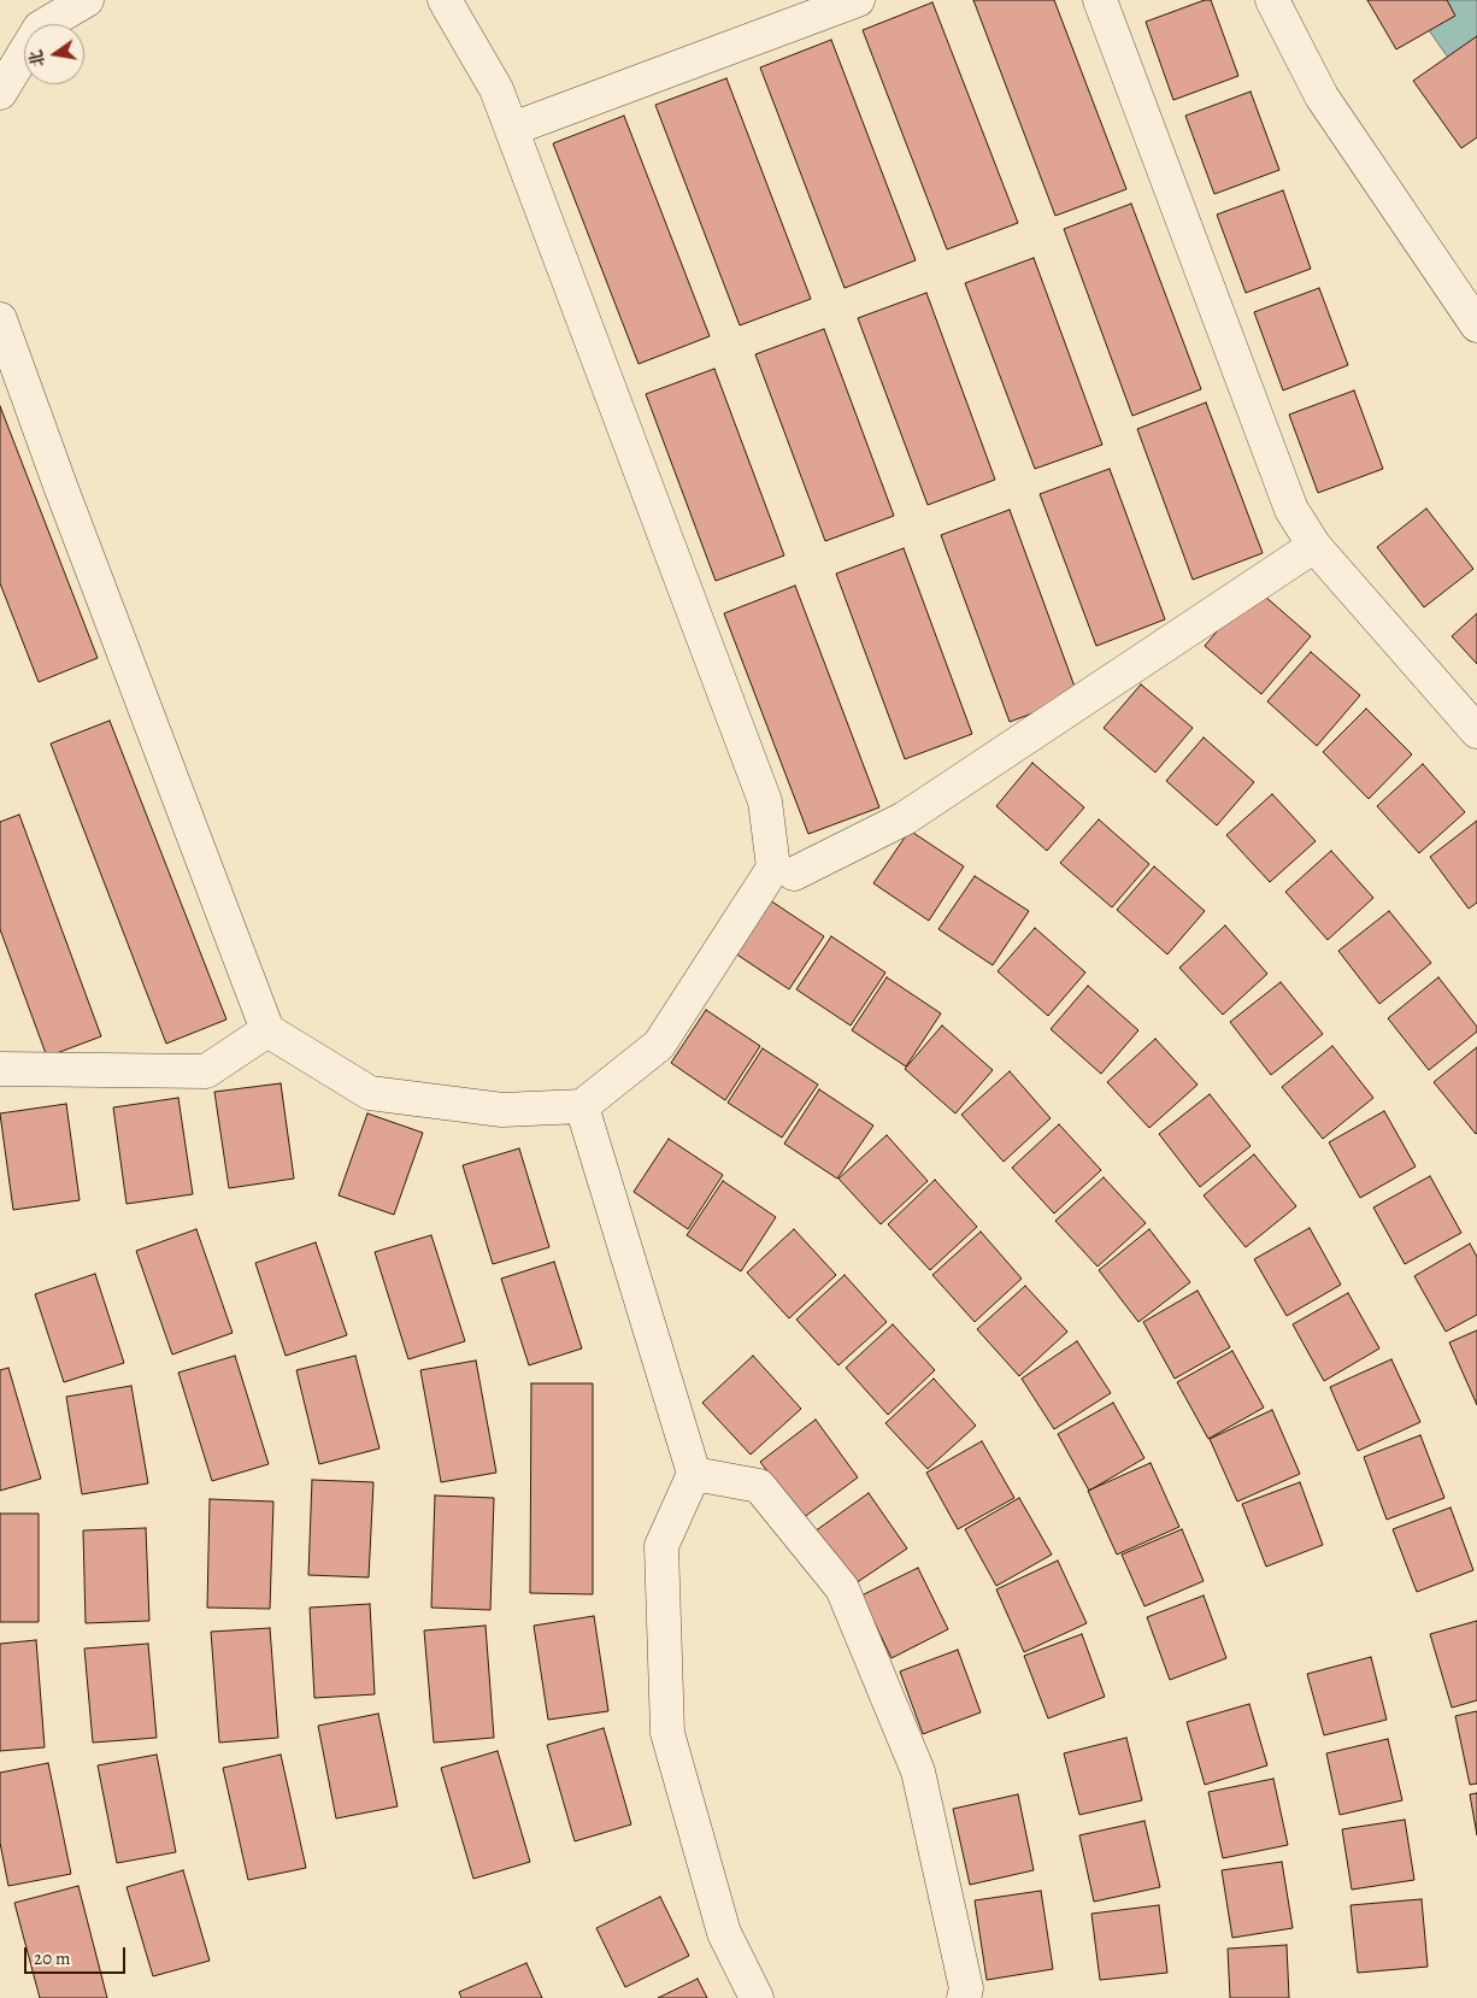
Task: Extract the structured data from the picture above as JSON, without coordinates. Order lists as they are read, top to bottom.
{
  "scale_bar": "20 m",
  "north": "left"
}
